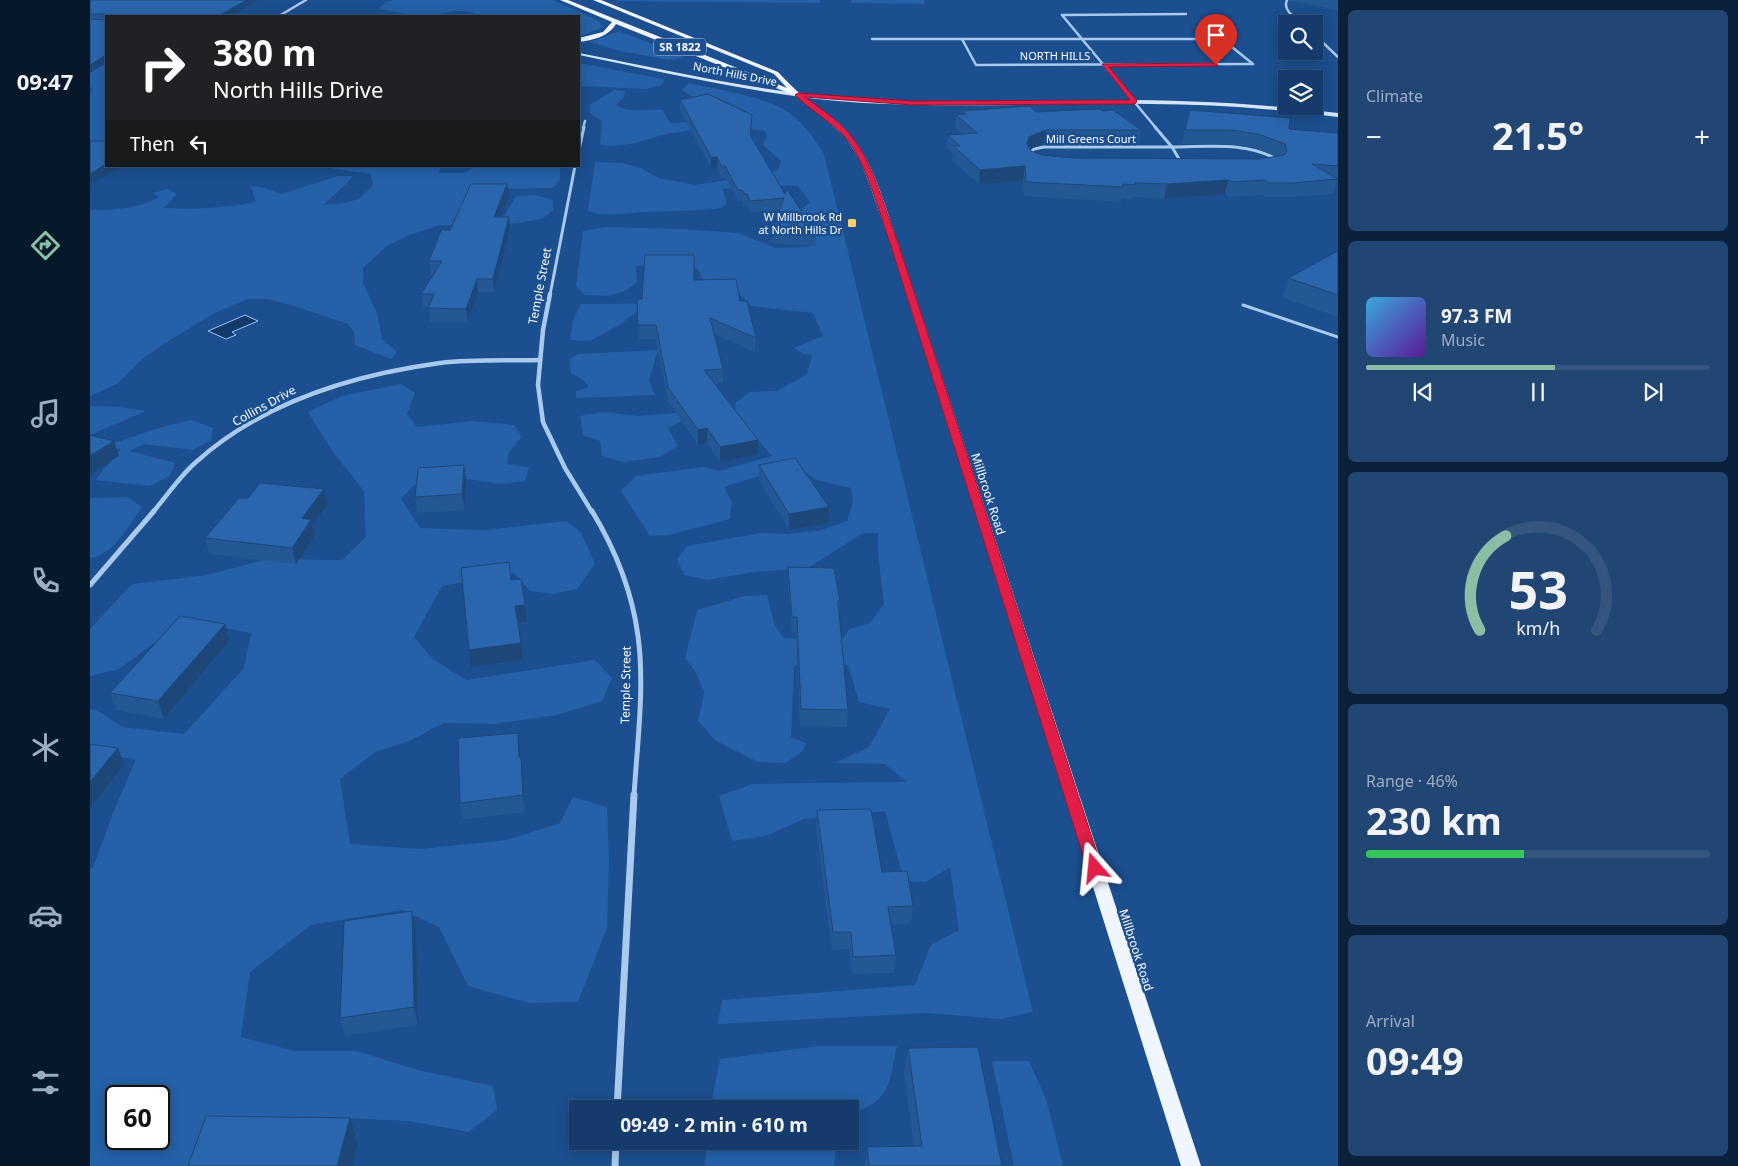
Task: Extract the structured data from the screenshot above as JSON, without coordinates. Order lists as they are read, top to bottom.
{
  "streets": {
    "main road": ["SR 1822", "North Hills Drive", "Millbrook Road"],
    "street": [
      "NORTH HILLS",
      "Mill Greens Court",
      "Temple Street",
      "Collins Drive"
    ]
  },
  "crossings": [
    ["SR 1822", "North Hills Drive"],
    ["SR 1822", "Millbrook Road"],
    ["NORTH HILLS", "Mill Greens Court"],
    ["North Hills Drive", "Mill Greens Court"],
    ["North Hills Drive", "Millbrook Road"],
    ["Temple Street", "Collins Drive"]
  ],
  "places": {
    "transit": ["W Millbrook Rd at North Hills Dr"]
  },
  "page": {
    "tabs": "09:47",
    "tile": [
      "Climate",
      ["Range · 46%", "230 km"],
      ["Arrival", "09:49"]
    ],
    "turn": ["380 m", "North Hills Drive"],
    "heat": ["−", "21.5°", "+"],
    "then": "Then",
    "song": ["97.3 FM", "Music"],
    "limit": "60",
    "trip": "09:49 · 2 min · 610 m",
    "gauge": ["53", "km/h"]
  }
}
